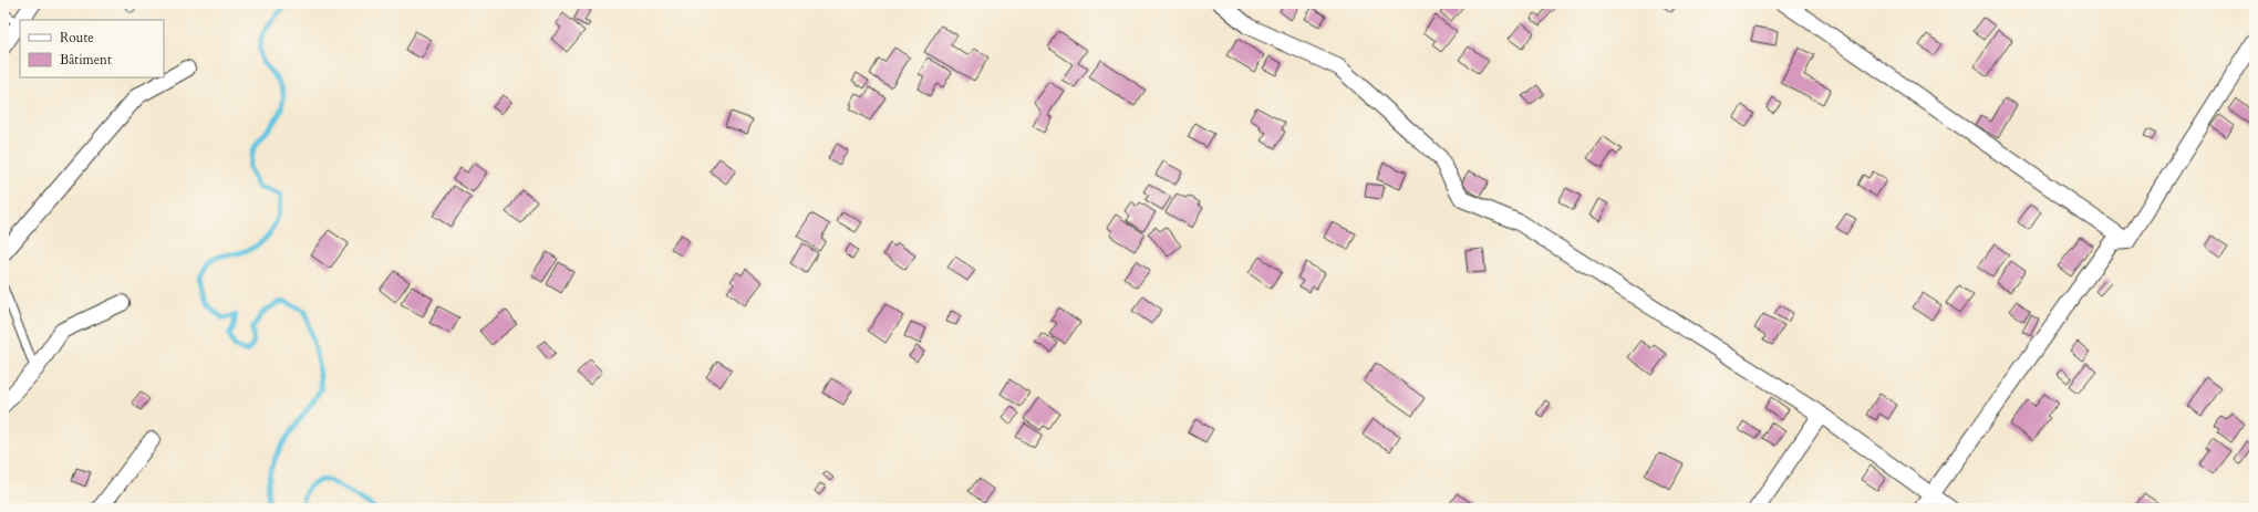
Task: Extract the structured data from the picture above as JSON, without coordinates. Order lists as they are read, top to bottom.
{
  "legend": ["Route", "Bâtiment"]
}
